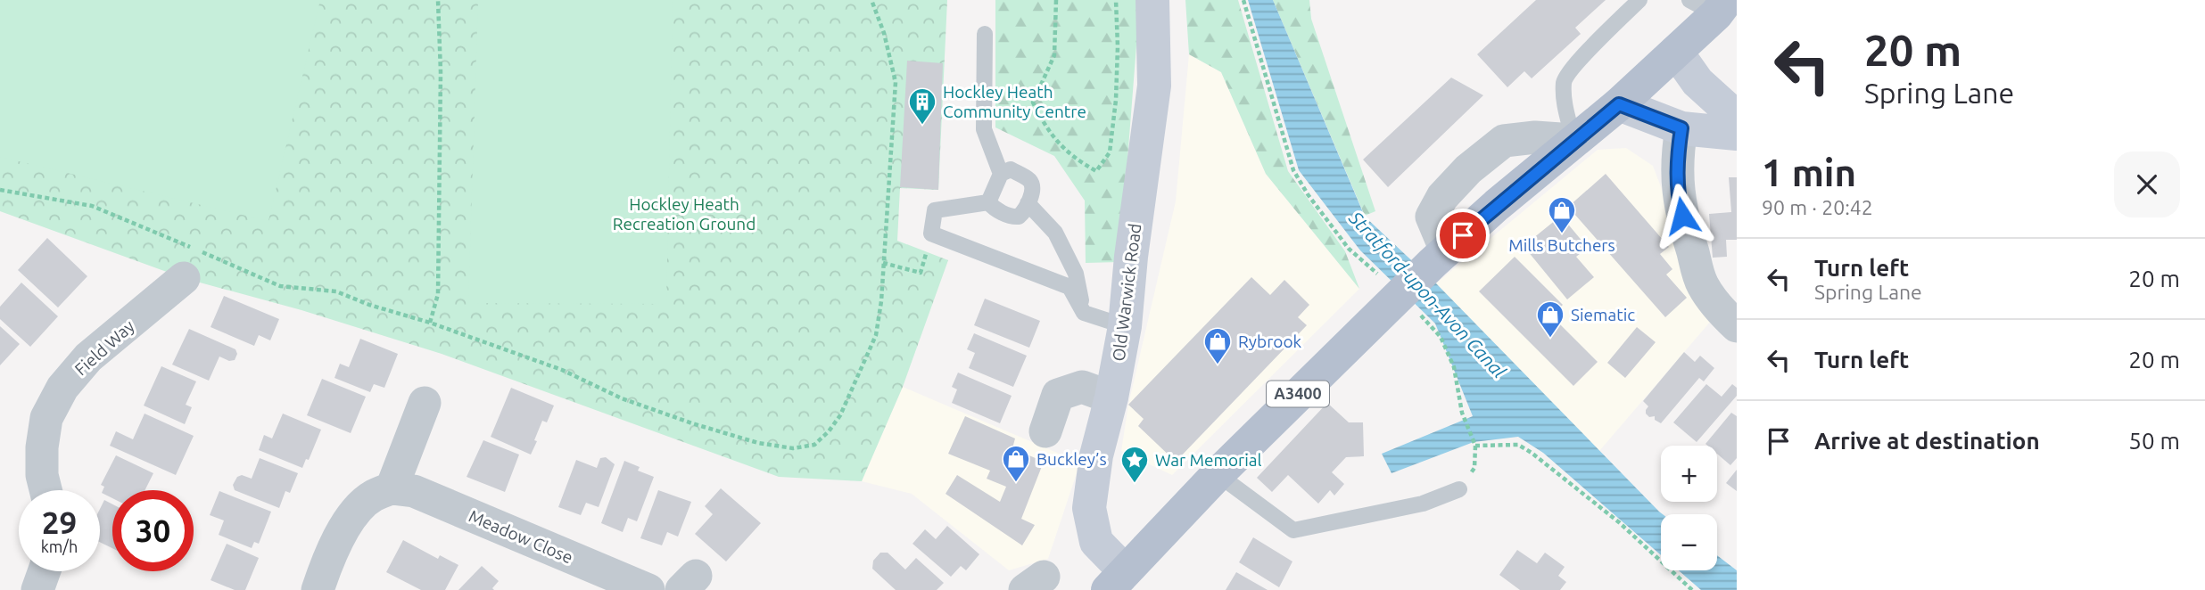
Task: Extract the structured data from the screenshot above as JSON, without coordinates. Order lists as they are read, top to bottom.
{
  "streets": {
    "main road": ["Old Warwick Road", "A3400"],
    "street": ["Field Way", "Meadow Close"]
  },
  "crossings": [
    ["Old Warwick Road", "A3400"]
  ],
  "water": ["Stratford-upon-Avon Canal"],
  "parks": ["Hockley Heath Recreation Ground"],
  "places": {
    "building": ["Hockley Heath Community Centre"],
    "shop": [
      "Mills Butchers",
      "Siematic",
      "Rybrook",
      "Buckley’s"
    ],
    "place": ["War Memorial"]
  },
  "page": {
    "turn": ["20 m", "Spring Lane"],
    "heading": ["1 min", "90 m · 20:42"],
    "list": [
      {
        "name": "Turn left",
        "note": "Spring Lane",
        "value": "20 m"
      },
      {
        "name": "Turn left",
        "value": "20 m"
      },
      {
        "name": "Arrive at destination",
        "value": "50 m"
      }
    ],
    "map_buttons": ["+", "−"],
    "speed": "29 km/h",
    "limit": "30"
  }
}
